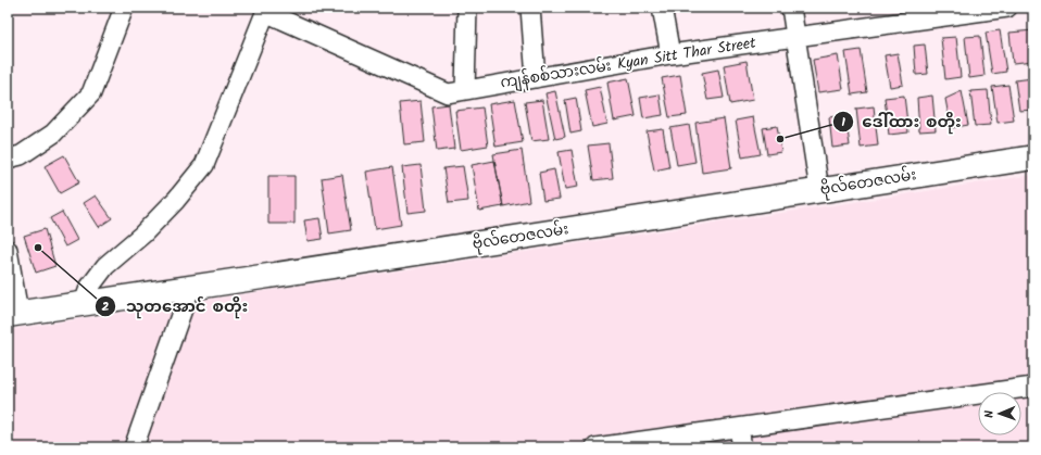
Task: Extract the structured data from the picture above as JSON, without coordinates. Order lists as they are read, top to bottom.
{
  "streets": {
    "main road": ["ဗိုလ်တေဇလမ်း"],
    "street": ["ကျန်စစ်သားလမ်း Kyan Sitt Thar Street"]
  },
  "places": ["ဒေါ်ထား စတိုး", "သုတအောင် စတိုး"],
  "north": "left"
}
